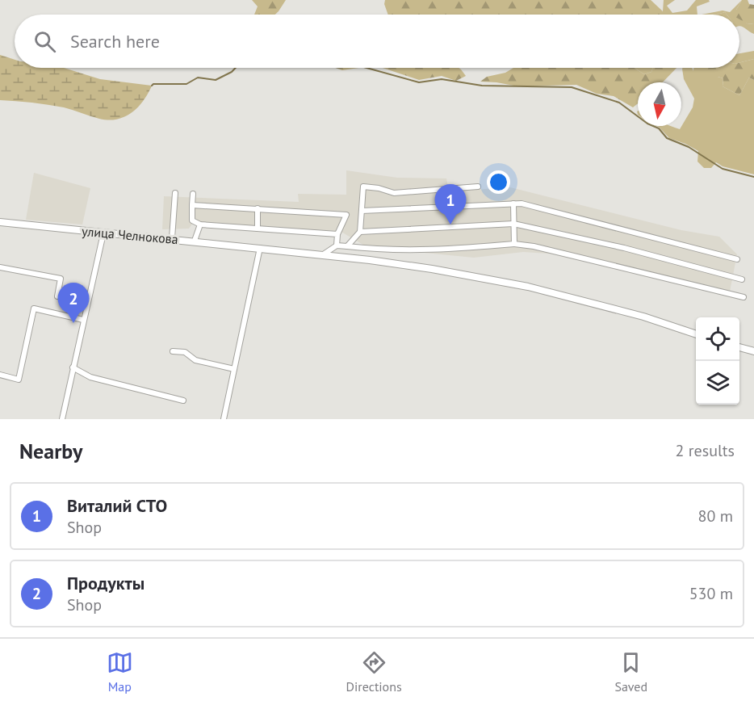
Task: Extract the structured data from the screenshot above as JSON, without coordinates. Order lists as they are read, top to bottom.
{
  "streets": {
    "main road": ["улица Челнокова"]
  },
  "north": "bottom",
  "page": {
    "search": "Search here",
    "pins": ["1", "2"],
    "heading": ["Nearby", "2 results"],
    "list": [
      {
        "mark": "1",
        "name": "Виталий СТО",
        "note": "Shop",
        "value": "80 m"
      },
      {
        "mark": "2",
        "name": "Продукты",
        "note": "Shop",
        "value": "530 m"
      }
    ],
    "nav": ["Map", "Directions", "Saved"]
  }
}
